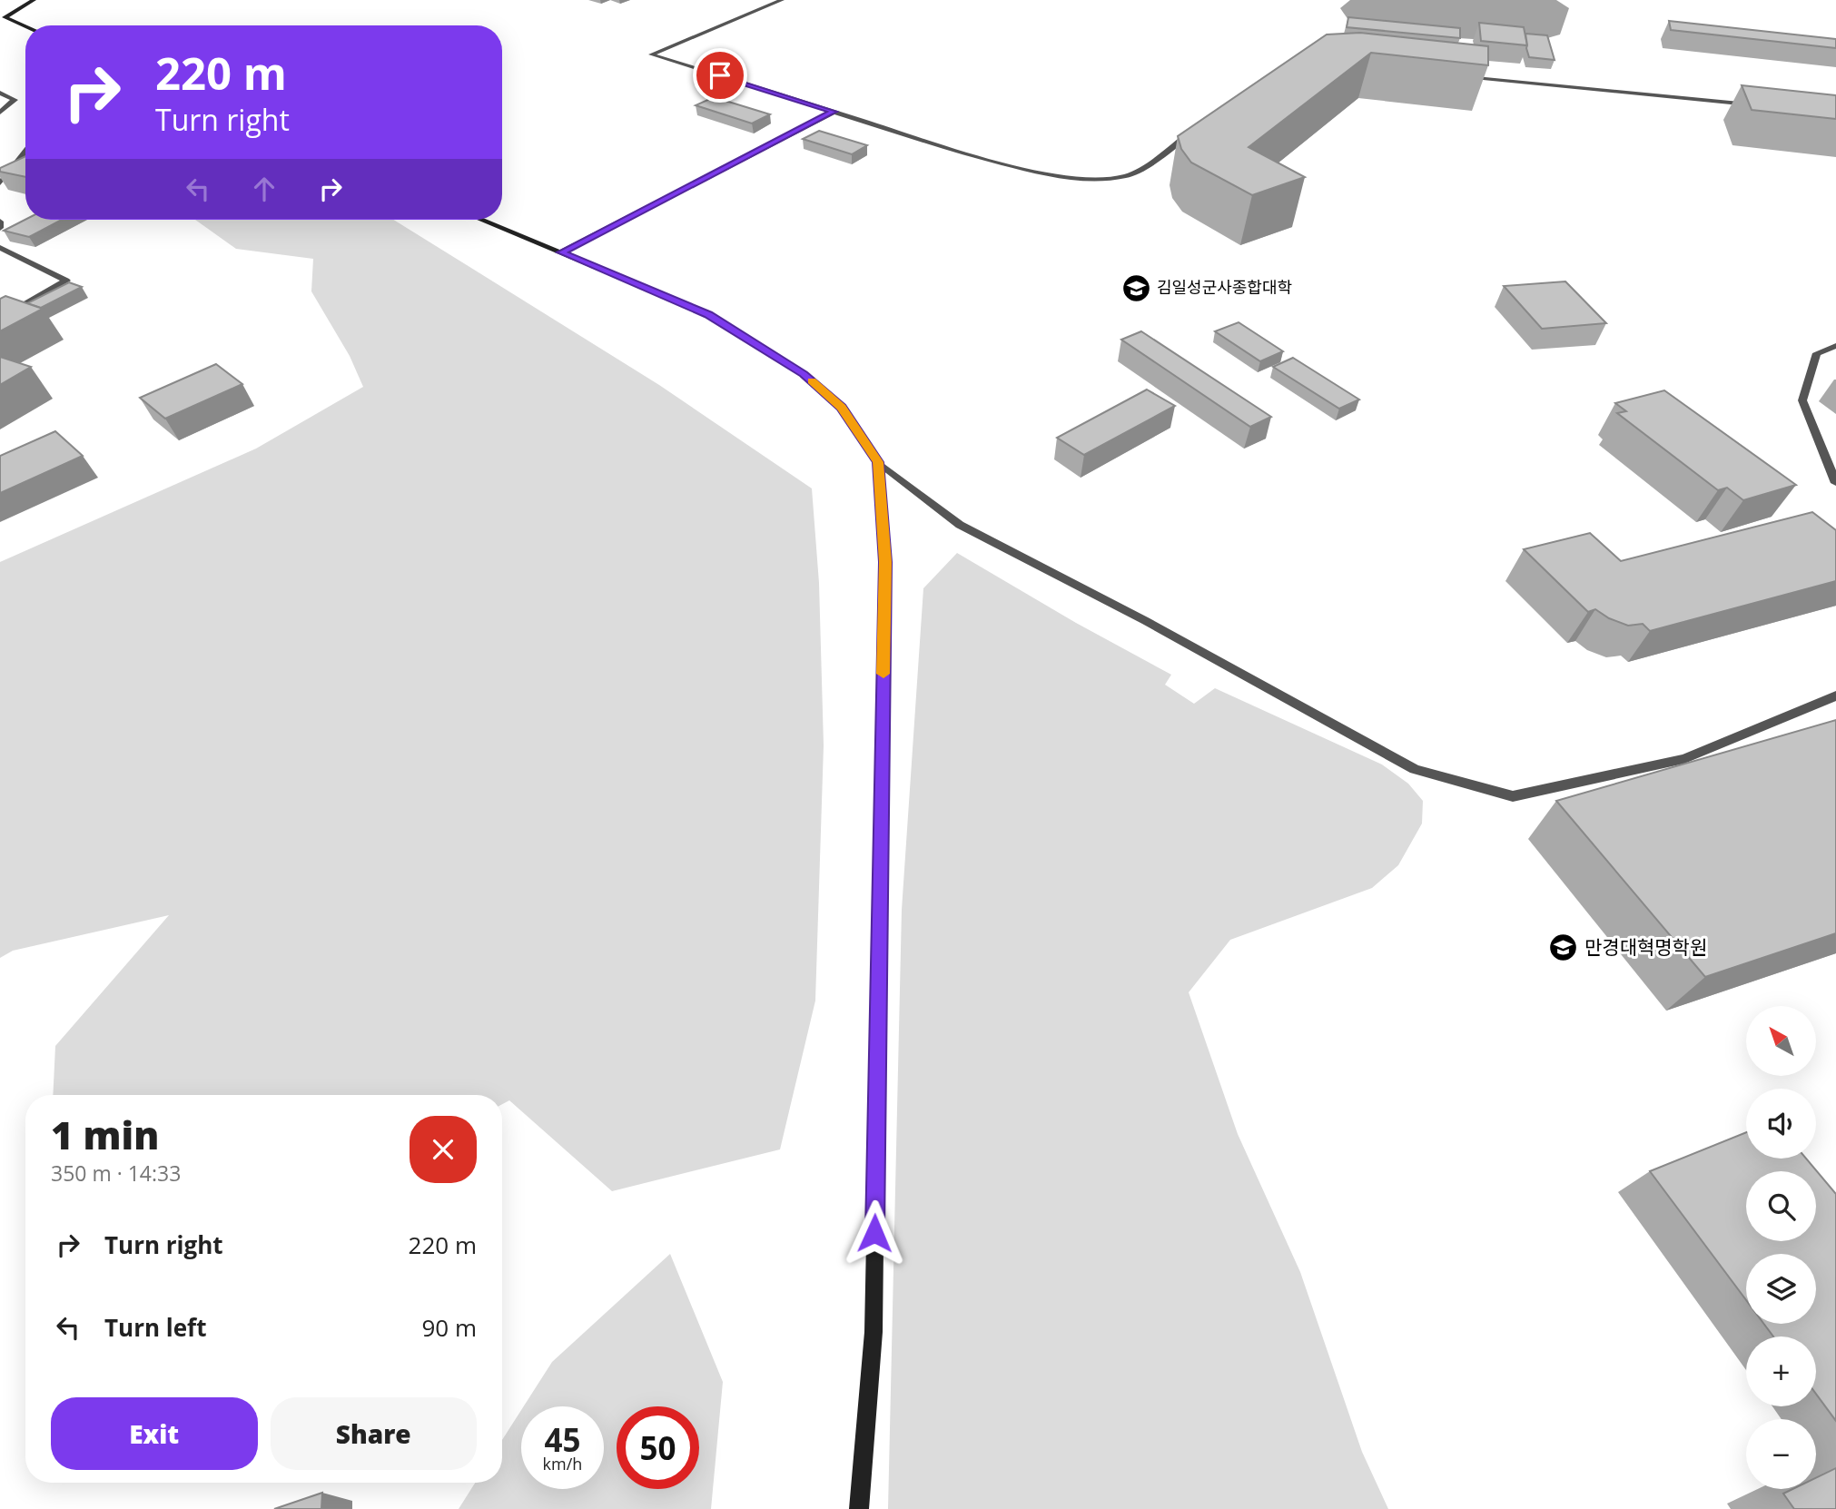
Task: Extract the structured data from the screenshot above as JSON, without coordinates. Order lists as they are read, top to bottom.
{
  "places": {
    "school or university": ["김일성군사종합대학", "만경대혁명학원"]
  },
  "north": "top left",
  "page": {
    "turn": ["220 m", "Turn right"],
    "map_buttons": ["+", "−"],
    "heading": ["1 min", "350 m · 14:33"],
    "list": [
      {
        "name": "Turn right",
        "value": "220 m"
      },
      {
        "name": "Turn left",
        "value": "90 m"
      }
    ],
    "buttons": ["Exit", "Share"],
    "speed": "45 km/h",
    "limit": "50"
  }
}
